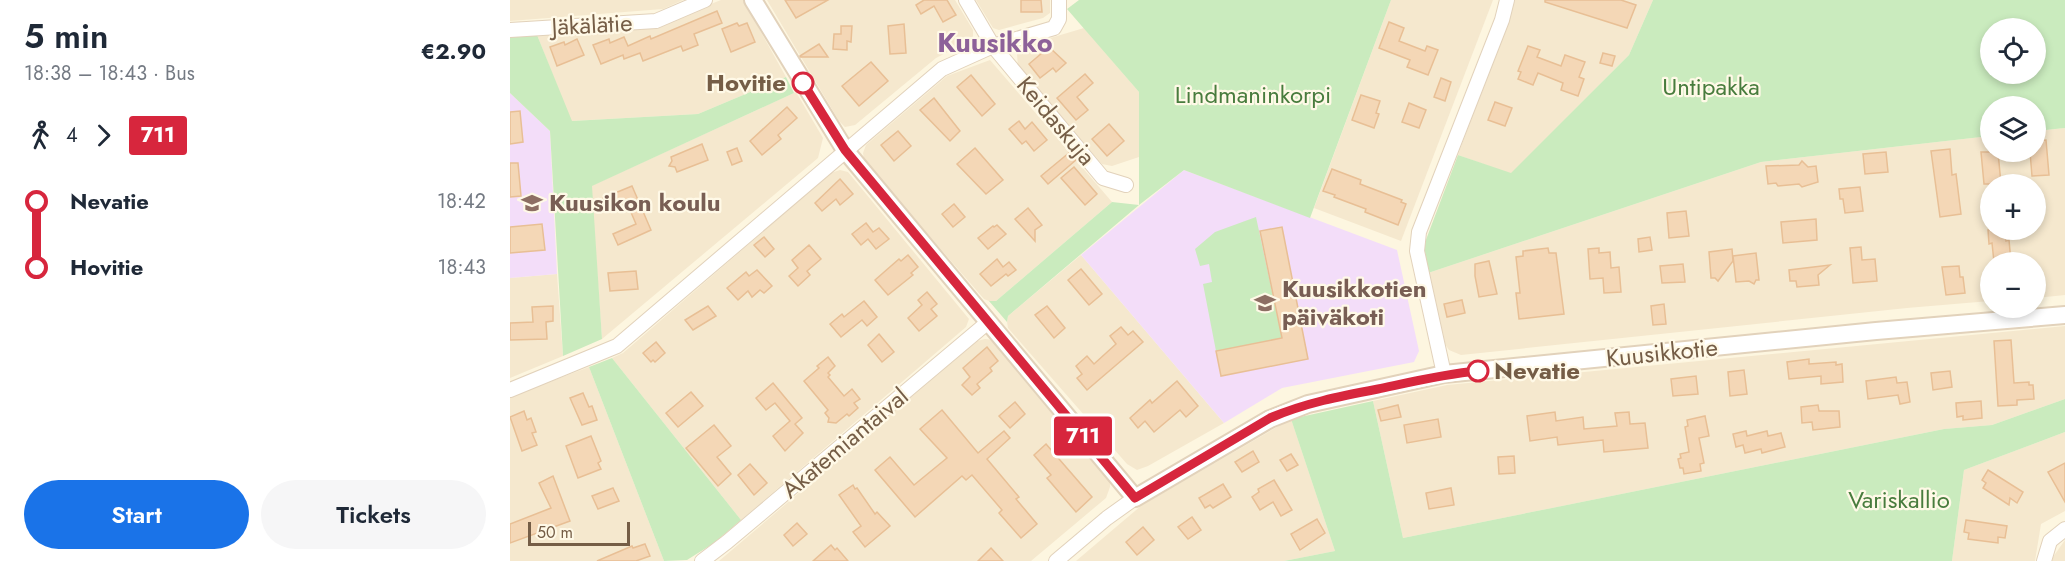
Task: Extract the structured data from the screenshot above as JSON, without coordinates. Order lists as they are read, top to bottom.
{
  "streets": {
    "street": [
      "Jäkälätie",
      "Keidaskuja",
      "Kuusikkotie",
      "Akatemiantaival"
    ]
  },
  "districts": ["Kuusikko"],
  "parks": ["Untipakka", "Lindmaninkorpi", "Variskallio"],
  "places": {
    "other": ["Hovitie", "Nevatie"],
    "school or university": ["Kuusikon koulu", "Kuusikkotien päiväkoti"]
  },
  "lines": ["bus line 711"],
  "scale_bar": "50 m",
  "page": {
    "heading": ["5 min", "18:38 – 18:43 · Bus", "€2.90"],
    "on_map": "711",
    "map_buttons": ["+", "−"],
    "legs": ["4", "711"],
    "list": [
      {
        "name": "Nevatie",
        "value": "18:42"
      },
      {
        "name": "Hovitie",
        "value": "18:43"
      }
    ],
    "buttons": ["Start", "Tickets"],
    "scale": "50 m"
  }
}
